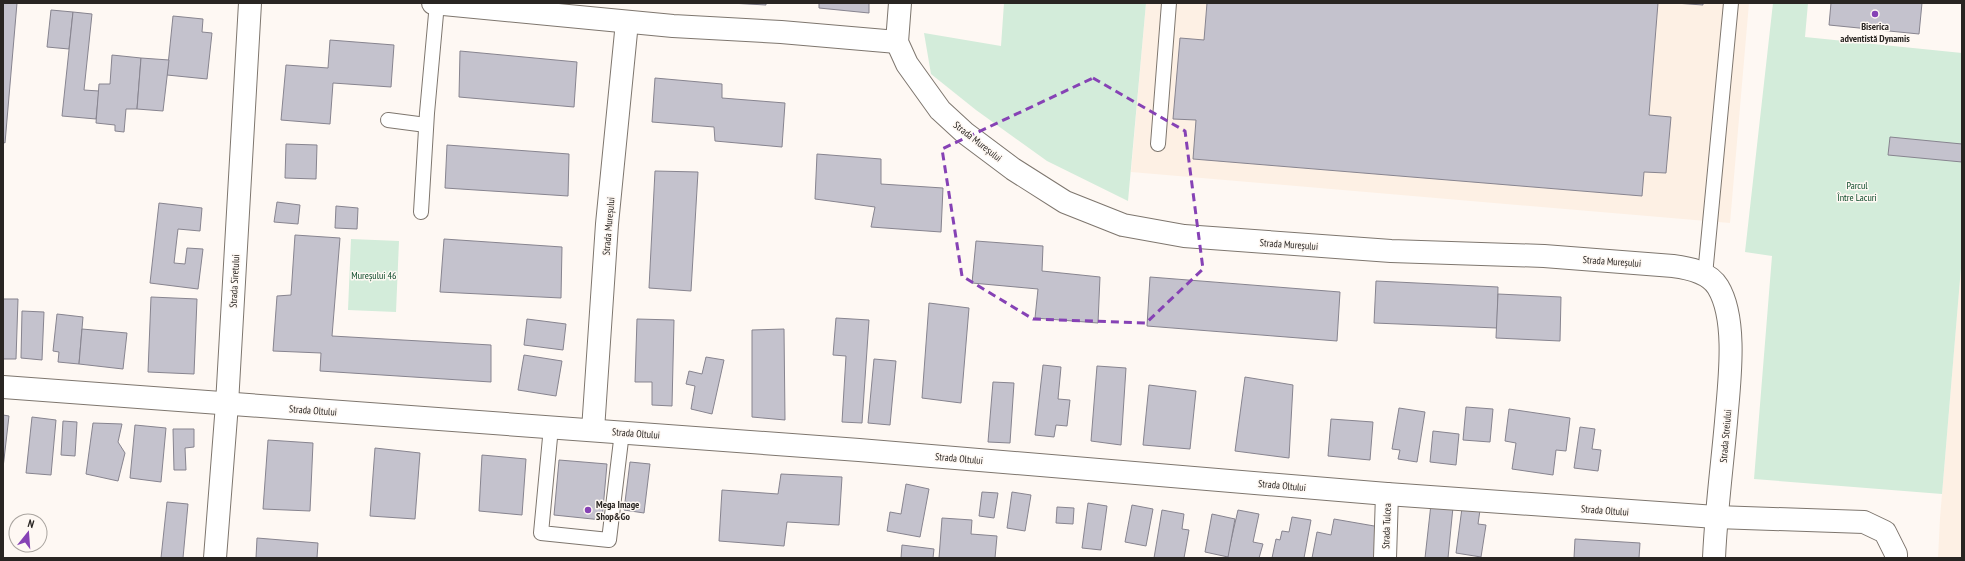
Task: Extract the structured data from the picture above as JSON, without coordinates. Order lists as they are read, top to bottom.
{
  "streets": {
    "street": [
      "Strada Mureșului",
      "Strada Siretului",
      "Strada Oltului",
      "Strada Streiului",
      "Strada Tulcea"
    ]
  },
  "crossings": [
    ["Strada Mureșului", "Strada Oltului"],
    ["Strada Mureșului", "Strada Streiului"],
    ["Strada Siretului", "Strada Oltului"],
    ["Strada Oltului", "Strada Streiului"],
    ["Strada Oltului", "Strada Tulcea"]
  ],
  "parks": ["Parcul Între Lacuri", "Mureșului 46"],
  "places": ["Biserica adventistă Dynamis", "Mega Image Shop&Go"],
  "north": "top"
}
